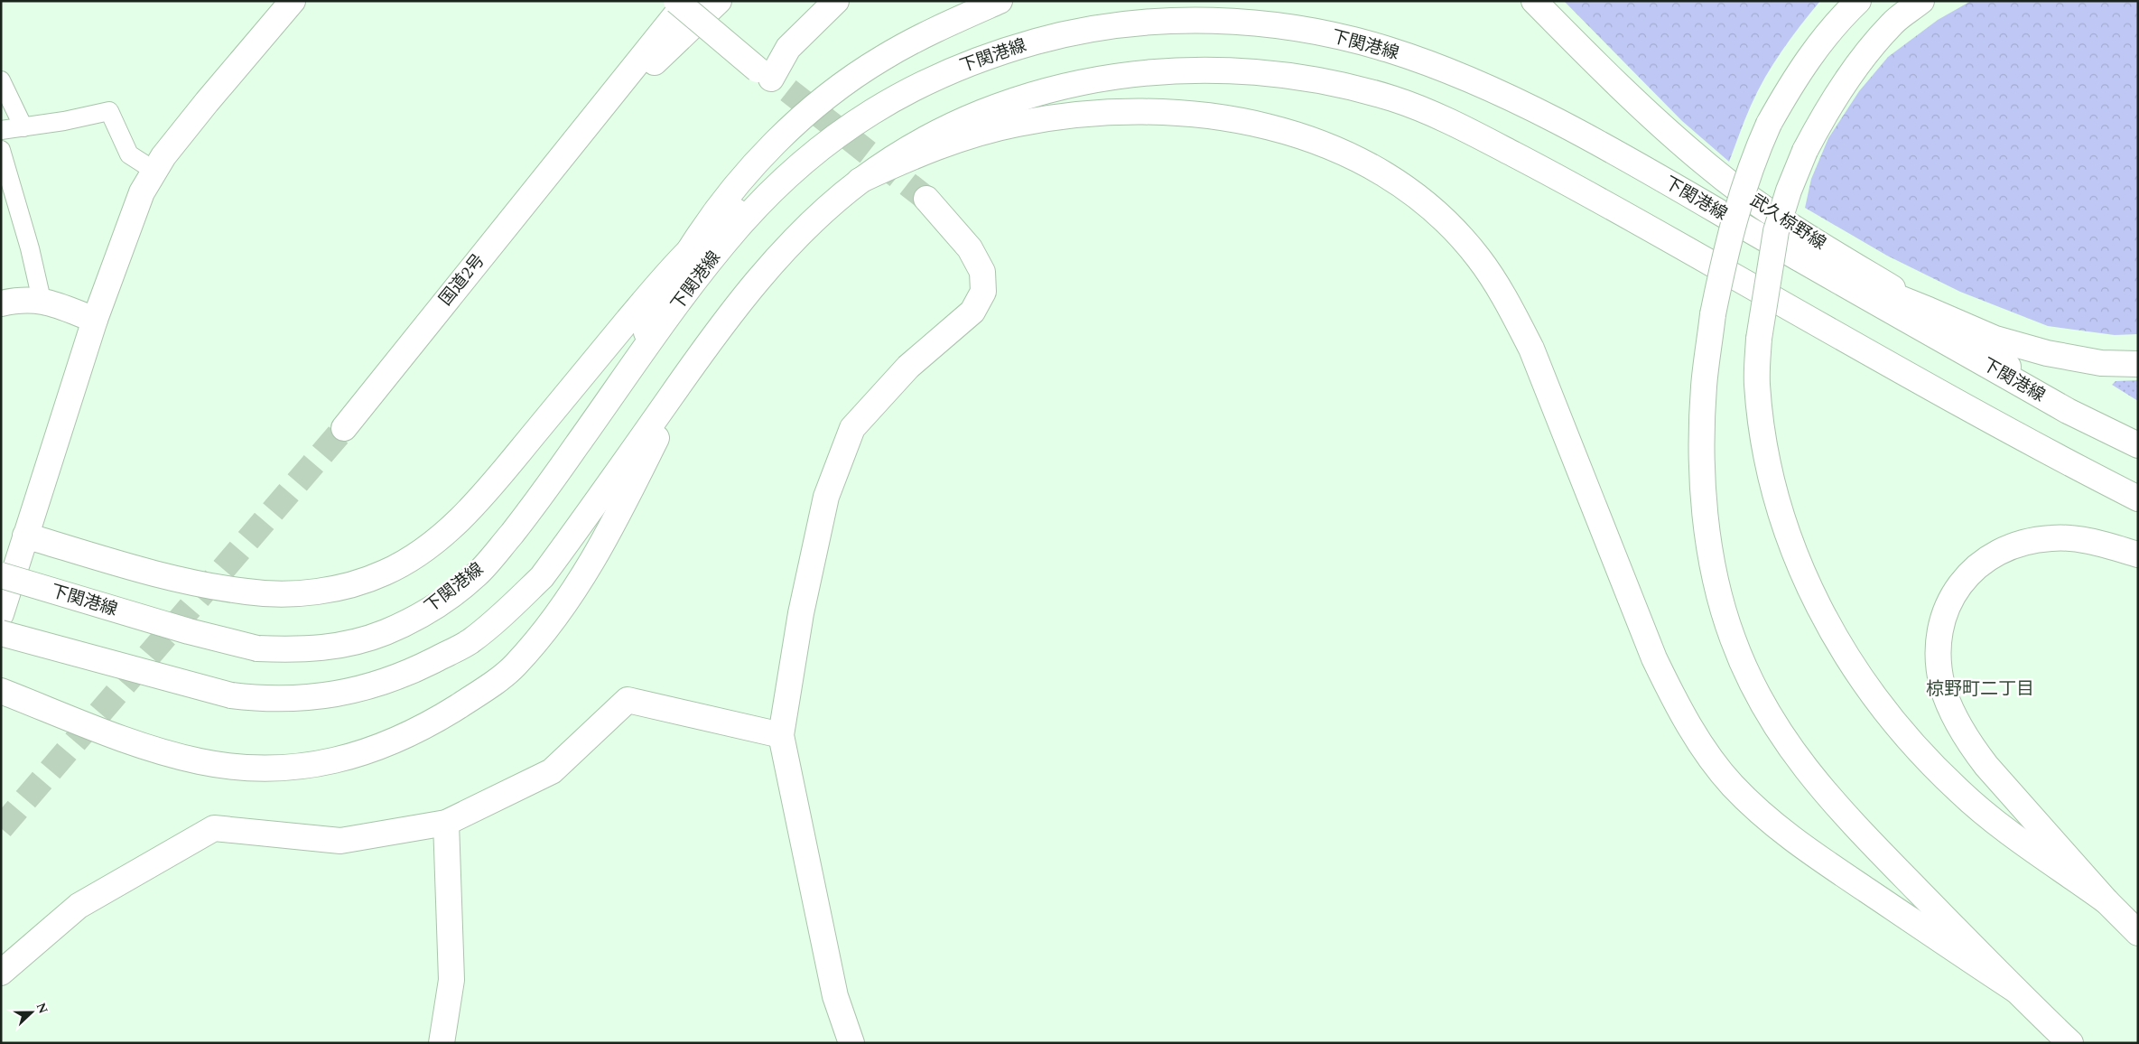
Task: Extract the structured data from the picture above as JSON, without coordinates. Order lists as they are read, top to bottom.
{
  "streets": {
    "main road": ["下関港線", "武久椋野線", "国道2号"]
  },
  "crossings": [
    ["下関港線", "武久椋野線"]
  ],
  "districts": ["椋野町二丁目"],
  "north": "right"
}
